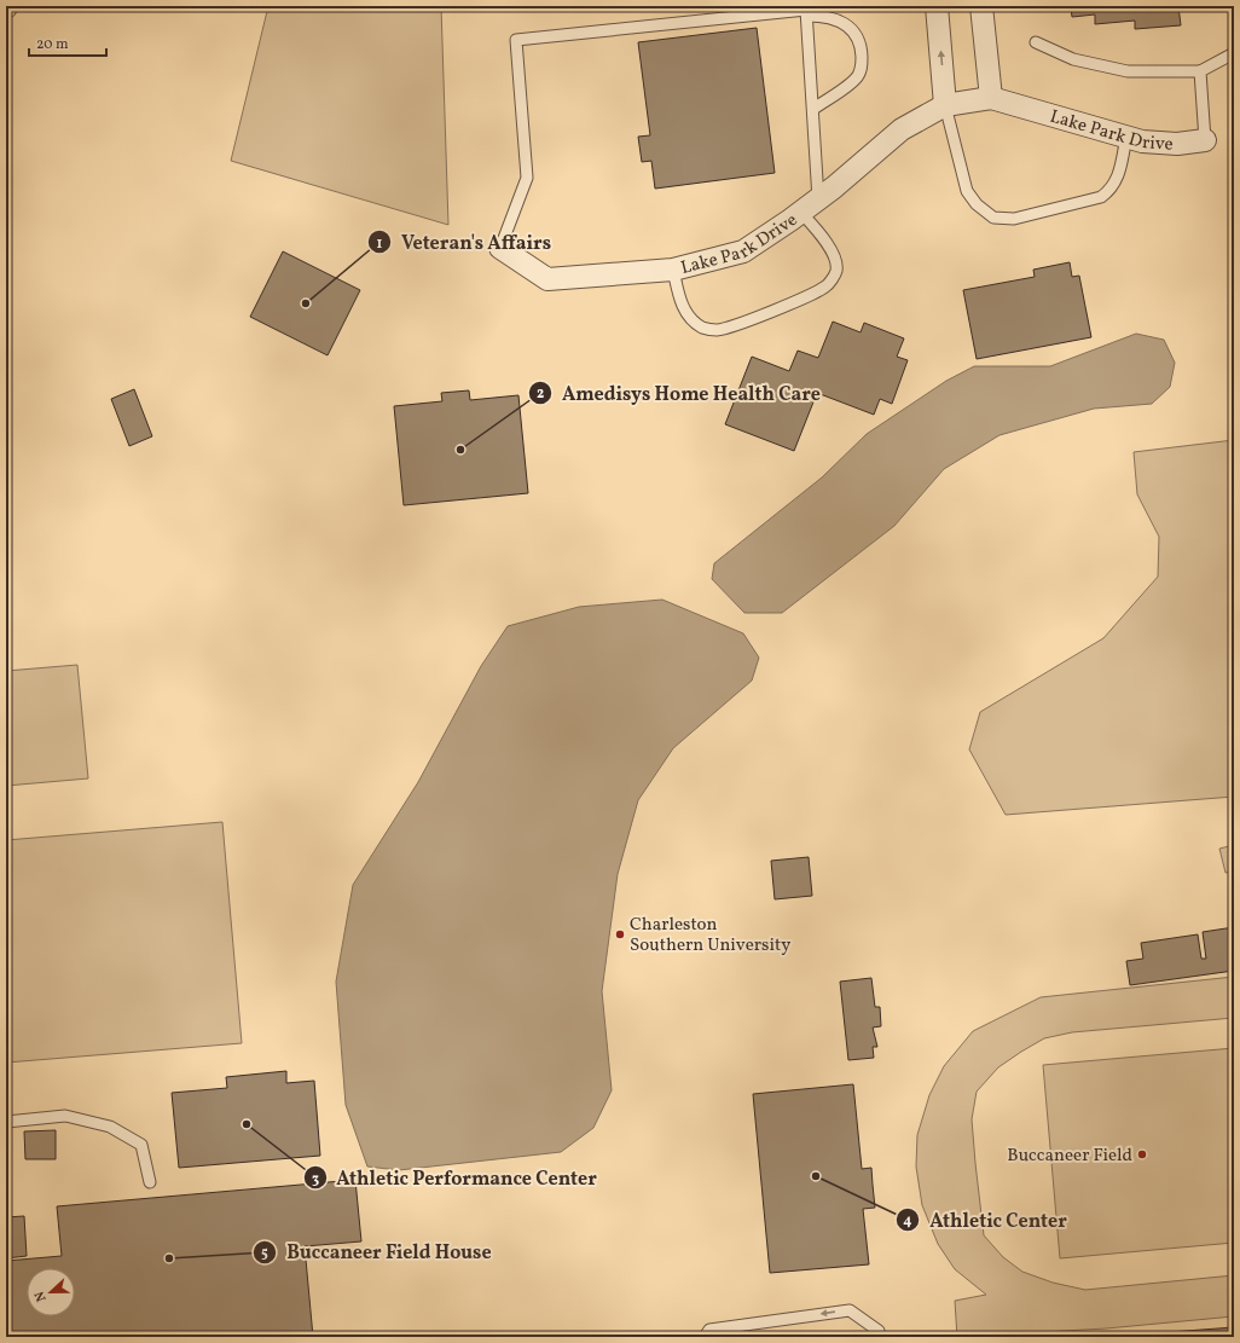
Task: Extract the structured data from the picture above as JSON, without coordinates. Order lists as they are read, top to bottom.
{
  "streets": {
    "street": ["Lake Park Drive"]
  },
  "places": [
    "Veteran's Affairs",
    "Amedisys Home Health Care",
    "Charleston Southern University",
    "Athletic Performance Center",
    "Buccaneer Field",
    "Athletic Center",
    "Buccaneer Field House"
  ],
  "scale_bar": "20 m",
  "north": "left"
}
